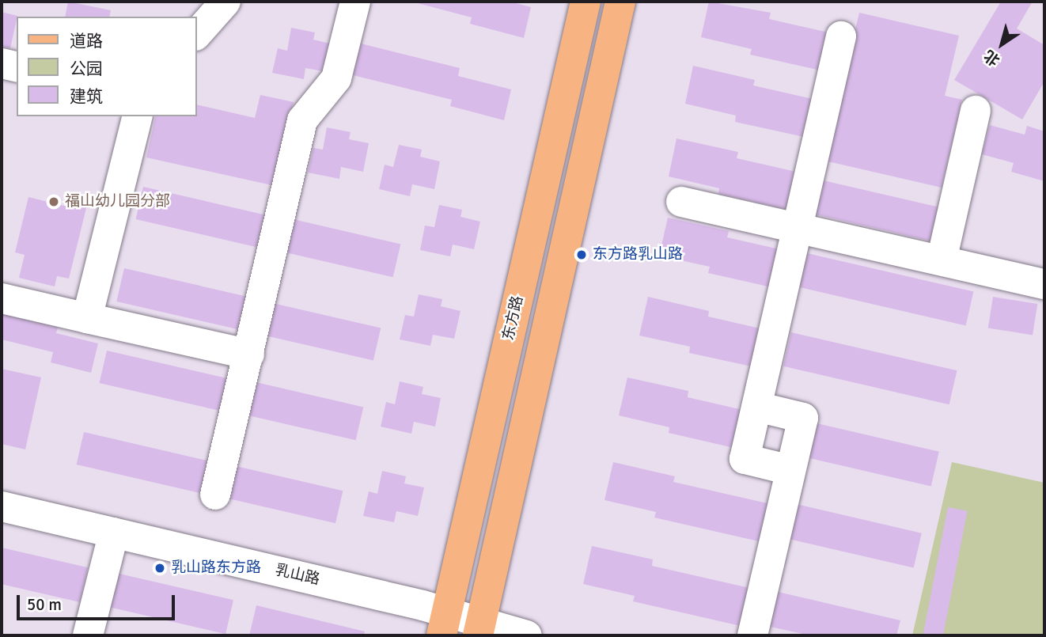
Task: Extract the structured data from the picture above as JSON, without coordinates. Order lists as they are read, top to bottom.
{
  "streets": {
    "main road": ["东方路"],
    "street": ["乳山路"]
  },
  "crossings": [
    ["东方路", "乳山路"]
  ],
  "places": ["福山幼儿园分部", "东方路乳山路", "乳山路东方路"],
  "legend": ["道路", "公园", "建筑"],
  "scale_bar": "50 m",
  "north": "bottom left"
}
